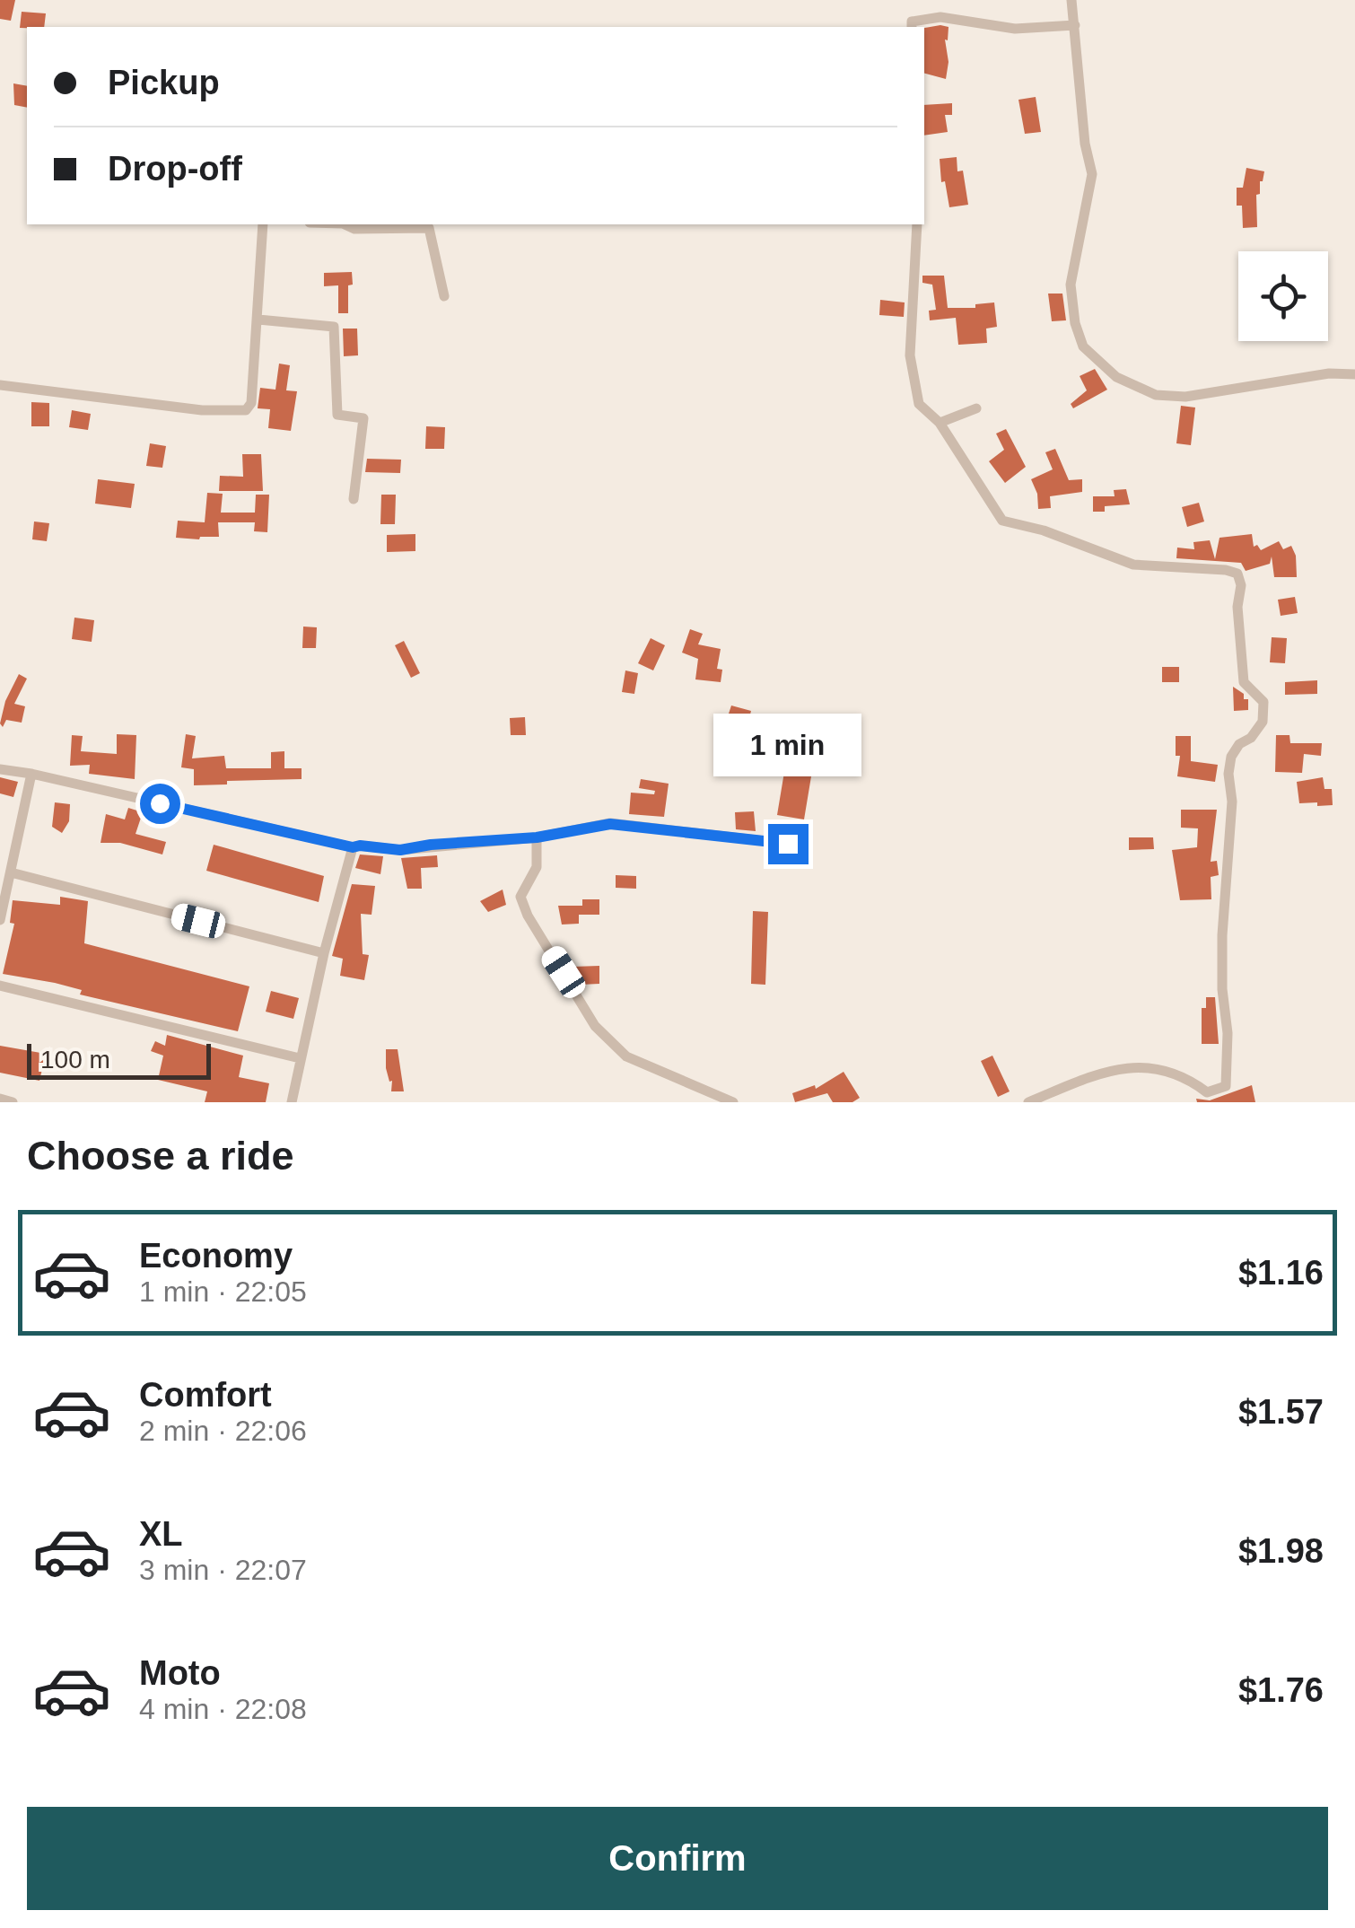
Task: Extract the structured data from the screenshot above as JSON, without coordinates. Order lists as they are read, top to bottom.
{
  "scale_bar": "100 m",
  "page": {
    "banner": ["Pickup", "Drop-off"],
    "bubble": "1 min",
    "scale": "100 m",
    "heading": "Choose a ride",
    "list": [
      {
        "name": "Economy",
        "note": "1 min · 22:05",
        "value": "$1.16"
      },
      {
        "name": "Comfort",
        "note": "2 min · 22:06",
        "value": "$1.57"
      },
      {
        "name": "XL",
        "note": "3 min · 22:07",
        "value": "$1.98"
      },
      {
        "name": "Moto",
        "note": "4 min · 22:08",
        "value": "$1.76"
      }
    ],
    "buttons": "Confirm"
  }
}
